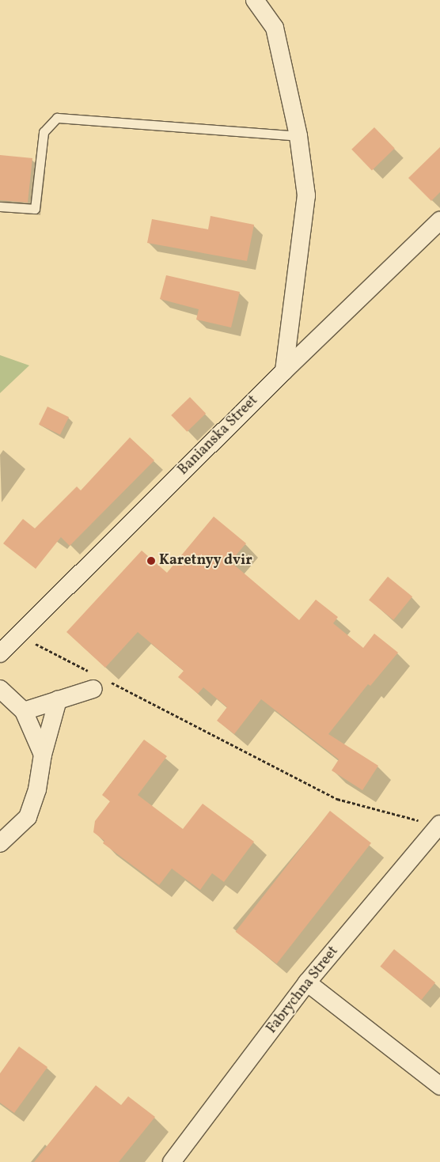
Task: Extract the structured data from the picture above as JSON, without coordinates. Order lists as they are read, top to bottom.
{
  "streets": {
    "street": ["Banianska Street", "Fabrychna Street"]
  },
  "places": ["Karetnyy dvir"]
}
